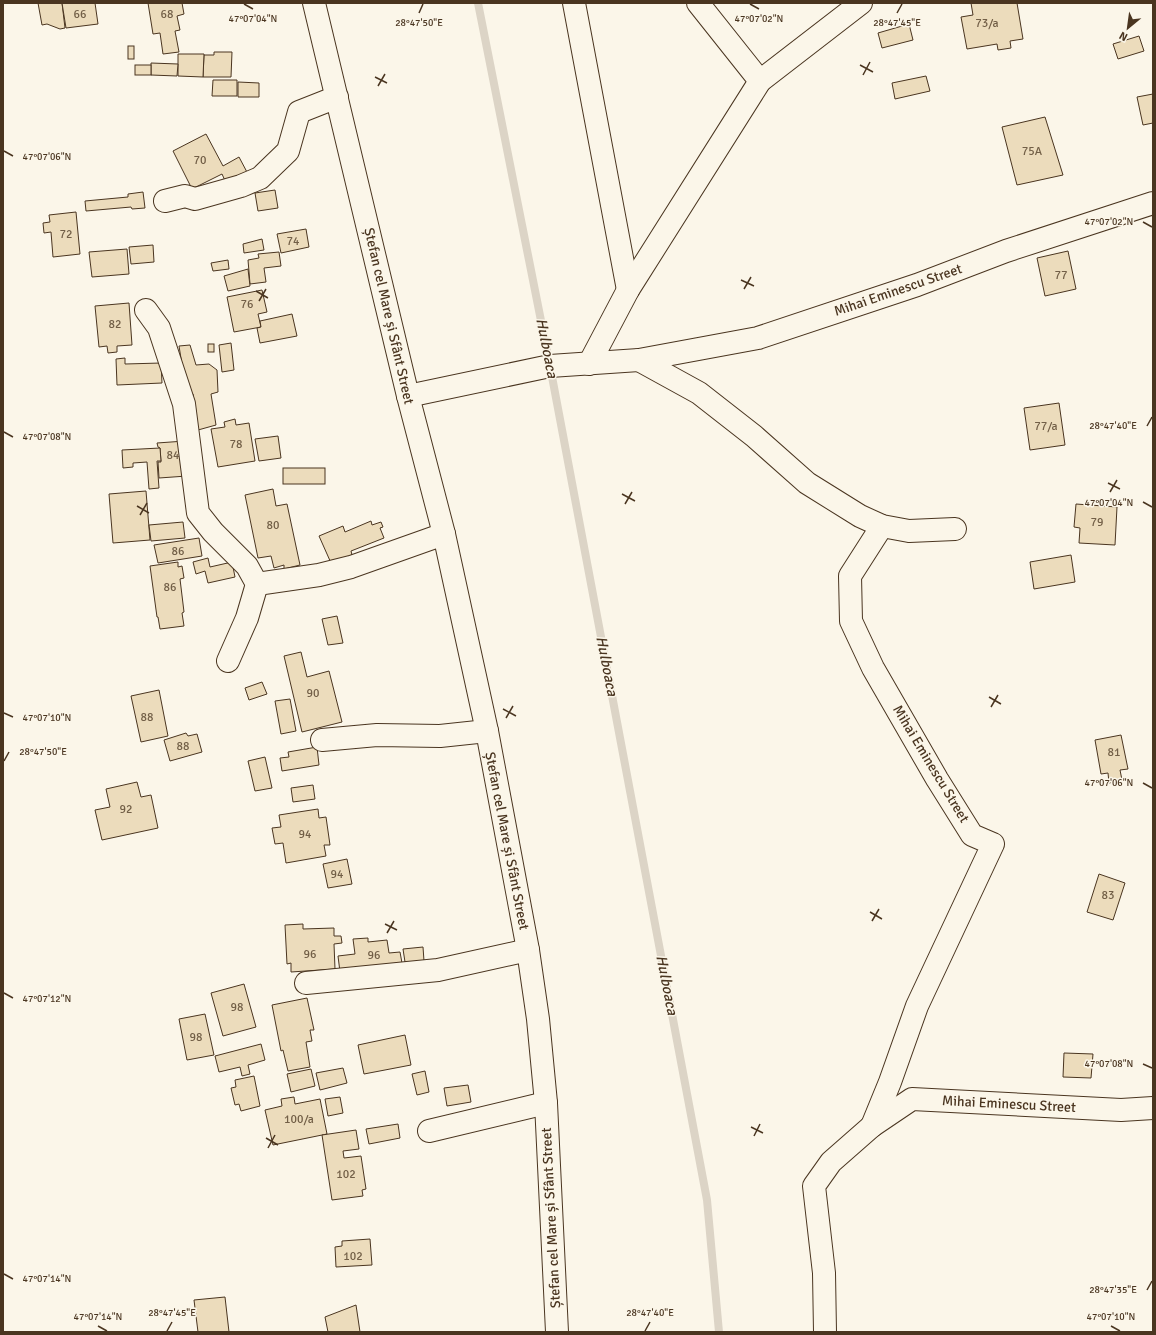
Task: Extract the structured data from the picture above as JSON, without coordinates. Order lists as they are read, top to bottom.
{
  "streets": {
    "street": ["Mihai Eminescu Street", "Ștefan cel Mare și Sfânt Street"]
  },
  "crossings": [
    ["Mihai Eminescu Street", "Ștefan cel Mare și Sfânt Street"]
  ],
  "water": ["Hulboaca"],
  "house_numbers": [
    "66",
    "68",
    "73/a",
    "75A",
    "70",
    "72",
    "74",
    "77",
    "76",
    "82",
    "77/a",
    "78",
    "84",
    "79",
    "80",
    "86",
    "86",
    "90",
    "88",
    "88",
    "81",
    "92",
    "94",
    "94",
    "83",
    "96",
    "96",
    "98",
    "98",
    "100/a",
    "102",
    "102"
  ],
  "north": "bottom left",
  "coordinates": [
    "47°07'04\"N",
    "47°07'02\"N",
    "28°47'50\"E",
    "28°47'45\"E",
    "47°07'06\"N",
    "28°47'40\"E",
    "47°07'08\"N",
    "47°07'10\"N",
    "47°07'12\"N",
    "47°07'14\"N",
    "28°47'35\"E"
  ]
}
